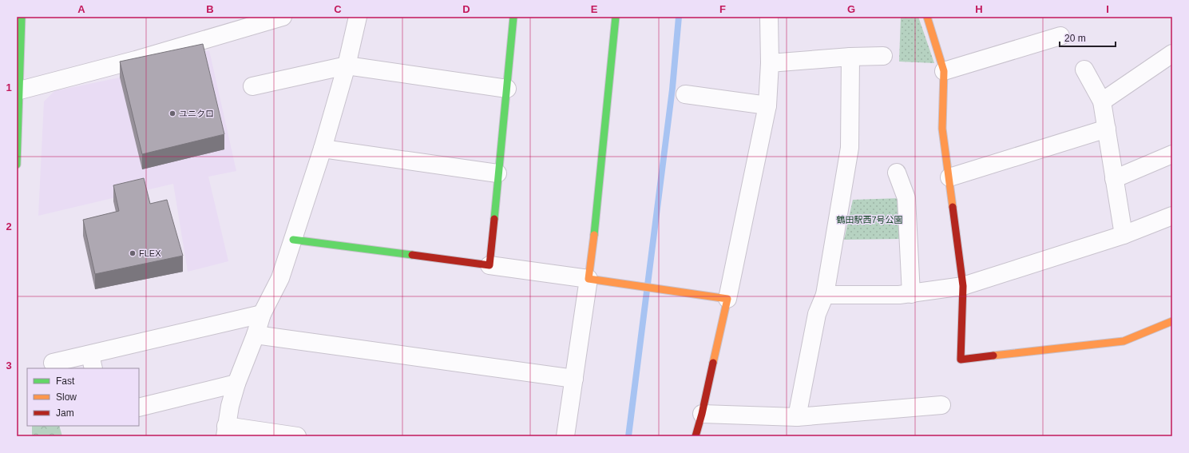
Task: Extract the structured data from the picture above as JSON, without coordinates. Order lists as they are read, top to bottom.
{
  "parks": ["鶴田駅西7号公園"],
  "places": ["ユニクロ", "FLEX"],
  "legend": ["Fast", "Slow", "Jam"],
  "scale_bar": "20 m",
  "grid": {
    "columns": [
      "A",
      "B",
      "C",
      "D",
      "E",
      "F",
      "G",
      "H",
      "I"
    ],
    "rows": ["1", "2", "3"]
  }
}
